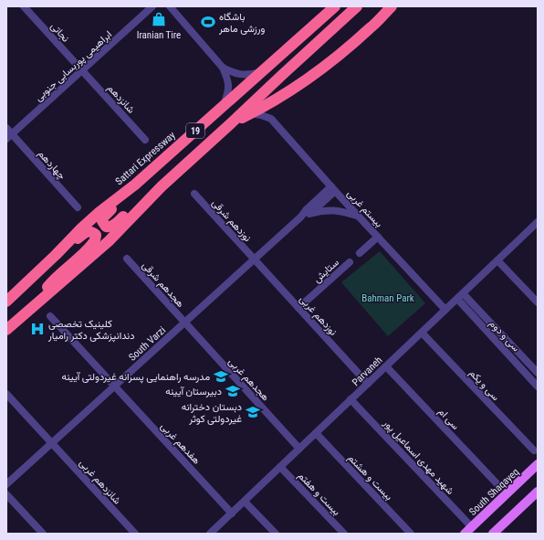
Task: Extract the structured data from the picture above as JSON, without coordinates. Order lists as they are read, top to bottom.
{
  "streets": {
    "highway": ["19", "Sattari Expressway"],
    "main road": ["South Shaqayeq"],
    "street": [
      "نجاتی",
      "ابراهیمی پوربسابی جنوبی",
      "شانزدهم",
      "چهاردهم",
      "بیستم غربی",
      "نوزدهم شرقی",
      "ستایش",
      "هجدهم شرقی",
      "نوزدهم غربی",
      "سی و دوم",
      "South Varzi",
      "Parvaneh",
      "هجدهم غربی",
      "سی و یکم",
      "سی ام",
      "هفدهم غربی",
      "شهید مهدی اسماعیل پور",
      "بیست و هشتم",
      "شانزدهم غربی",
      "بیست و هفتم"
    ]
  },
  "crossings": [
    ["نجاتی", "ابراهیمی پوربسابی جنوبی"],
    ["نجاتی", "شانزدهم"],
    ["ابراهیمی پوربسابی جنوبی", "شانزدهم"],
    ["ابراهیمی پوربسابی جنوبی", "چهاردهم"],
    ["بیستم غربی", "South Varzi"],
    ["بیستم غربی", "Parvaneh"],
    ["نوزدهم شرقی", "نوزدهم غربی"],
    ["نوزدهم شرقی", "South Varzi"],
    ["ستایش", "نوزدهم غربی"],
    ["هجدهم شرقی", "South Varzi"],
    ["هجدهم شرقی", "هجدهم غربی"],
    ["نوزدهم غربی", "South Varzi"],
    ["نوزدهم غربی", "Parvaneh"],
    ["سی و دوم", "Parvaneh"],
    ["South Varzi", "هجدهم غربی"],
    ["South Varzi", "هفدهم غربی"],
    ["South Varzi", "شانزدهم غربی"],
    ["Parvaneh", "هجدهم غربی"],
    ["Parvaneh", "سی و یکم"],
    ["Parvaneh", "سی ام"],
    ["Parvaneh", "هفدهم غربی"],
    ["Parvaneh", "شهید مهدی اسماعیل پور"],
    ["Parvaneh", "بیست و هشتم"],
    ["Parvaneh", "بیست و هفتم"],
    ["شهید مهدی اسماعیل پور", "South Shaqayeq"]
  ],
  "parks": ["Bahman Park"],
  "places": {
    "shop": ["Iranian Tire"],
    "sports": ["باشگاه ورزشی ماهر"],
    "hospital": ["کلینیک تخصصی دندانپزشکی دکتر رامیار"],
    "school or university": ["مدرسه راهنمایی پسرانه غیردولتی آیینه", "دبیرستان آیینه", "دبستان دخترانه غیردولتی کوثر"]
  }
}
